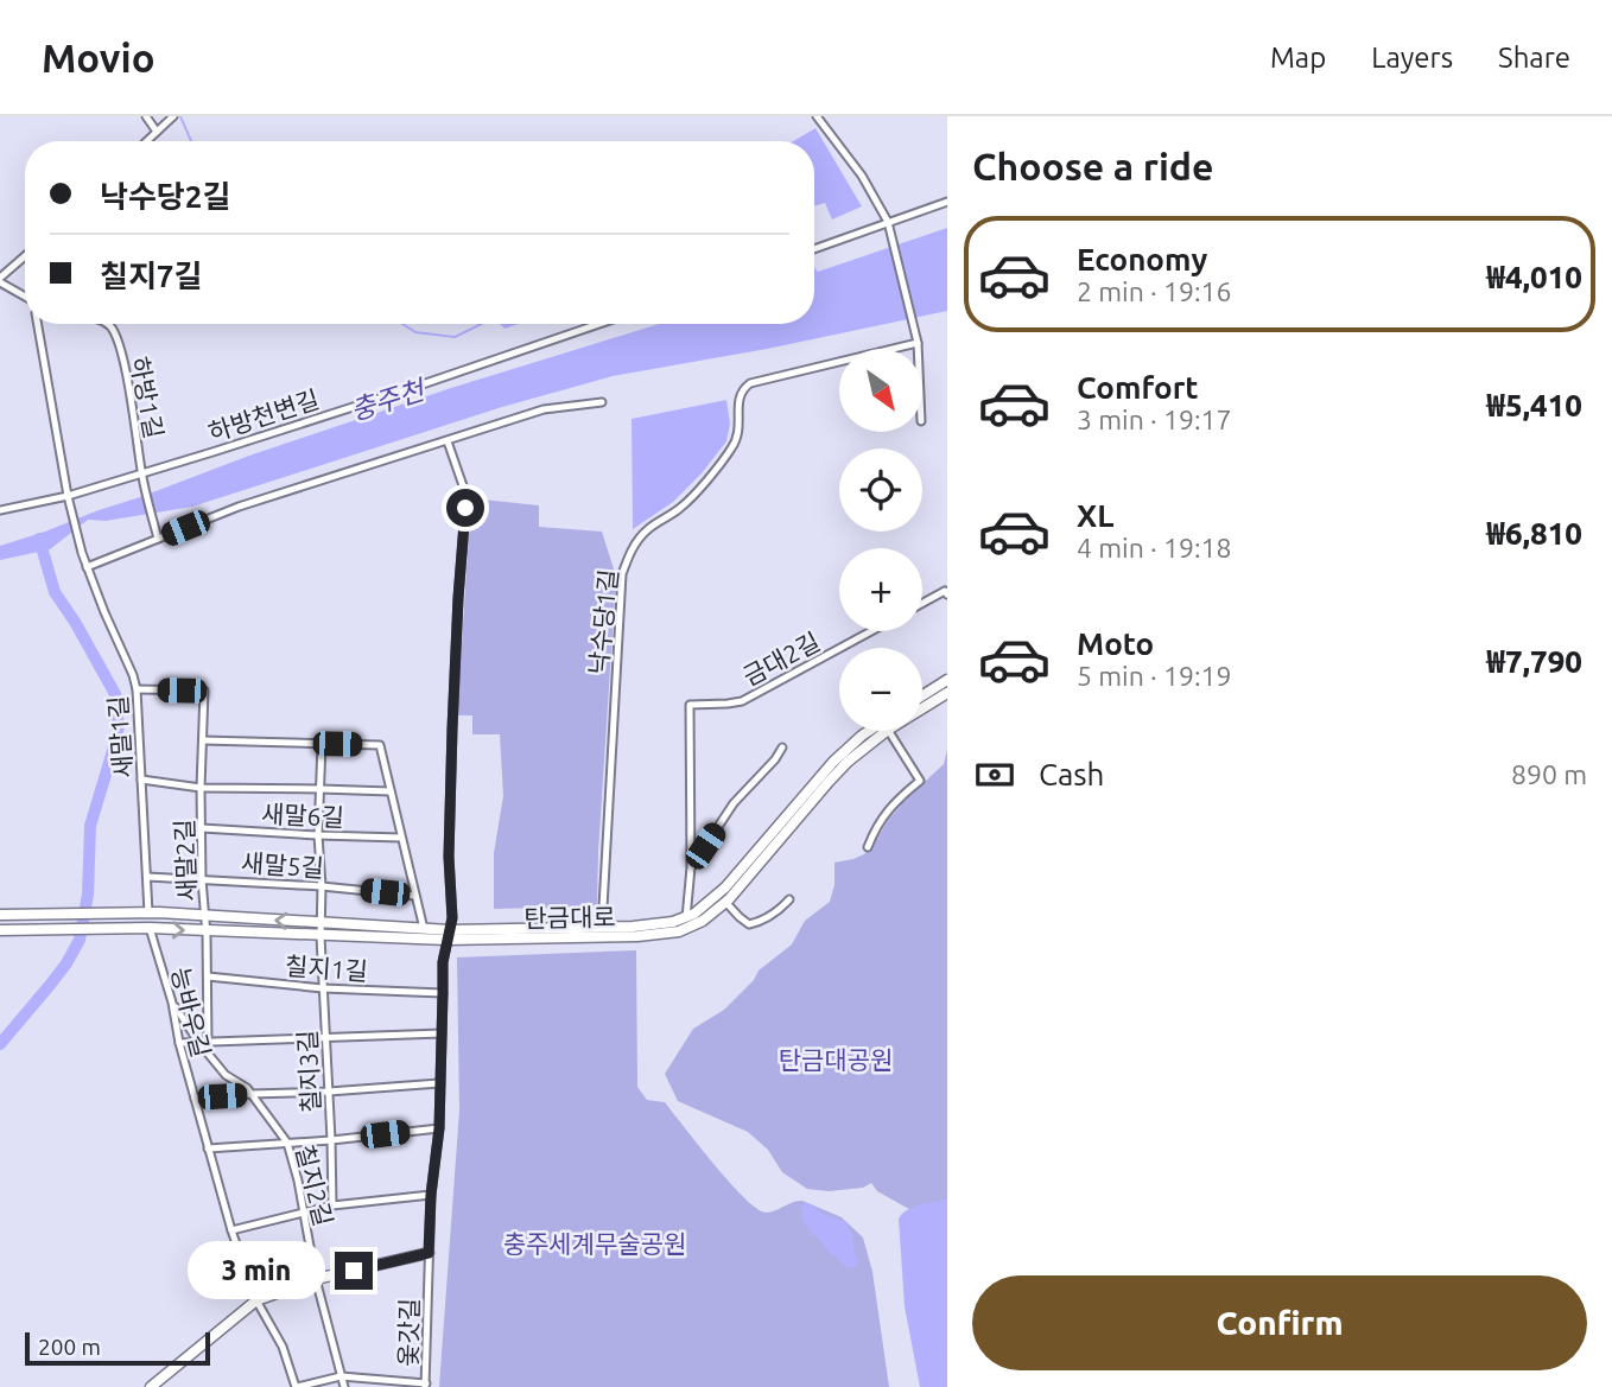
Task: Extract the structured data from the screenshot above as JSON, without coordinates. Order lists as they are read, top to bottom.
{
  "streets": {
    "main road": ["탄금대로"],
    "street": [
      "하방1길",
      "하방천변길",
      "낙수당1길",
      "금대2길",
      "새말1길",
      "새말6길",
      "새말2길",
      "새말5길",
      "칠지1길",
      "능바우길",
      "칠지3길",
      "칠지2길",
      "옻갓길"
    ]
  },
  "crossings": [
    ["하방1길", "하방천변길"],
    ["하방천변길", "새말1길"],
    ["낙수당1길", "탄금대로"],
    ["금대2길", "탄금대로"],
    ["새말1길", "새말2길"],
    ["새말1길", "새말5길"],
    ["새말1길", "탄금대로"],
    ["새말6길", "새말2길"],
    ["새말6길", "칠지3길"],
    ["새말2길", "새말5길"],
    ["새말2길", "탄금대로"],
    ["새말5길", "칠지3길"],
    ["탄금대로", "능바우길"],
    ["탄금대로", "칠지3길"],
    ["탄금대로", "옻갓길"],
    ["칠지1길", "칠지3길"],
    ["칠지1길", "옻갓길"],
    ["능바우길", "칠지2길"]
  ],
  "water": ["충주천"],
  "parks": ["탄금대공원", "충주세계무술공원"],
  "scale_bar": "200 m",
  "north": "bottom right",
  "page": {
    "header": "Movio",
    "nav": ["Map", "Layers", "Share"],
    "heading": "Choose a ride",
    "banner": ["낙수당2길", "칠지7길"],
    "list": [
      {
        "name": "Economy",
        "note": "2 min · 19:16",
        "value": "₩4,010"
      },
      {
        "name": "Comfort",
        "note": "3 min · 19:17",
        "value": "₩5,410"
      },
      {
        "name": "XL",
        "note": "4 min · 19:18",
        "value": "₩6,810"
      },
      {
        "name": "Moto",
        "note": "5 min · 19:19",
        "value": "₩7,790"
      }
    ],
    "map_buttons": ["+", "−"],
    "pay": ["Cash", "890 m"],
    "bubble": "3 min",
    "buttons": "Confirm",
    "scale": "200 m"
  }
}
